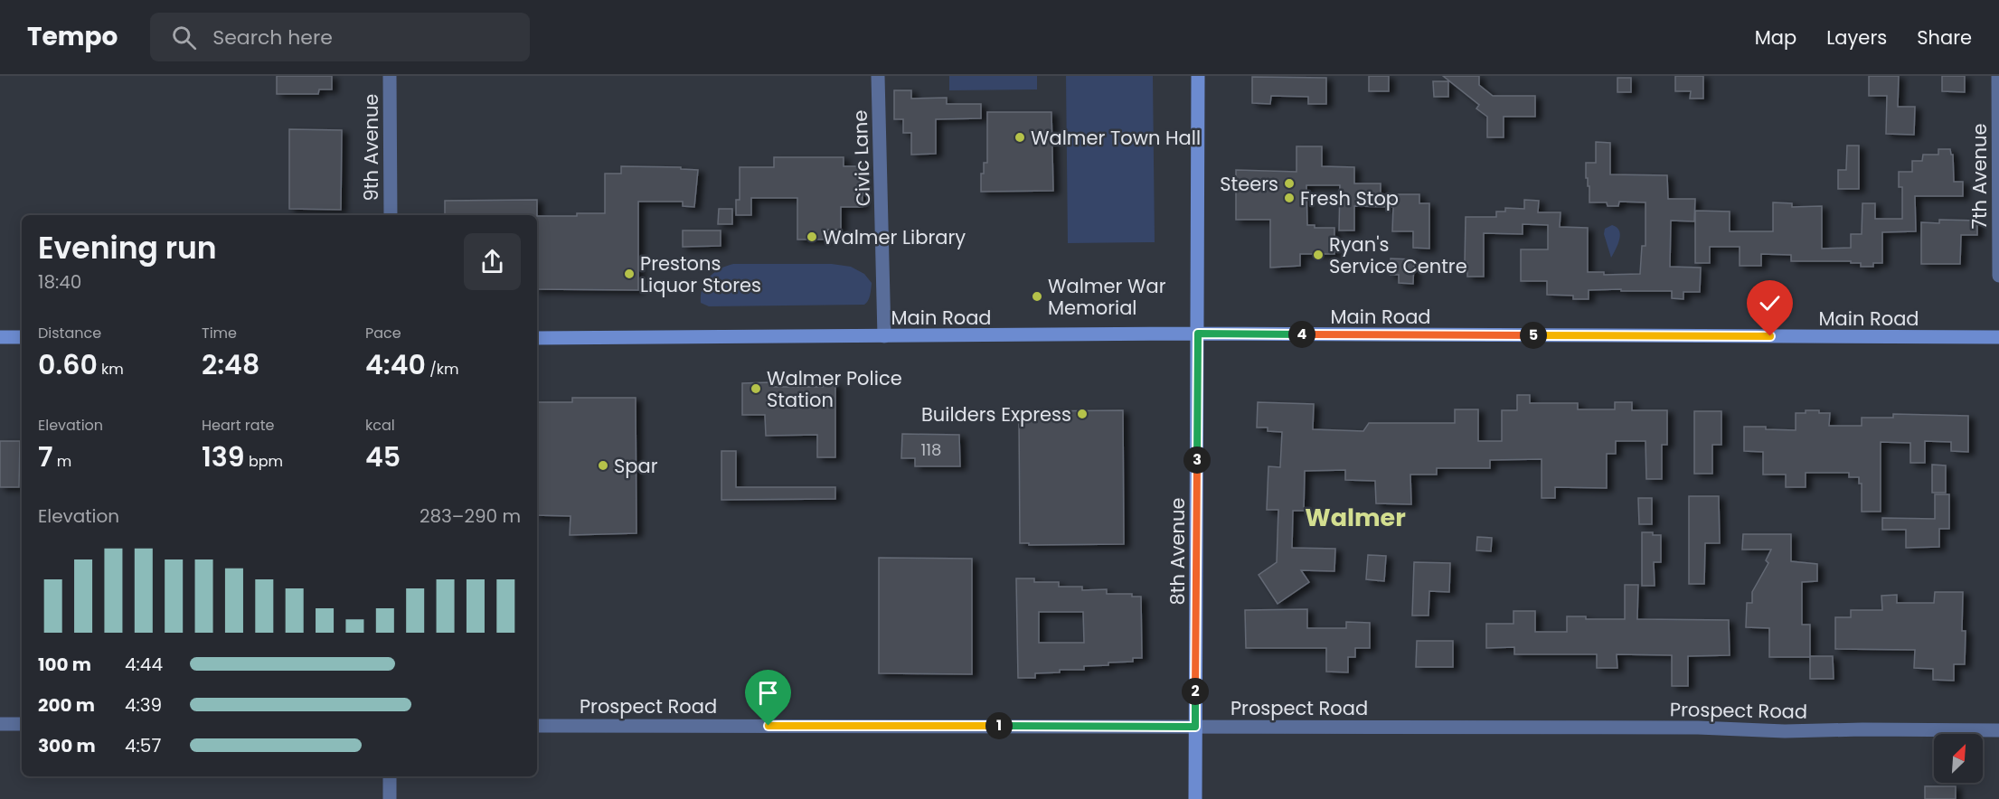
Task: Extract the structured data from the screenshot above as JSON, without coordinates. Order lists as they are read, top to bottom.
{
  "streets": {
    "street": [
      "9th Avenue",
      "Civic Lane",
      "7th Avenue",
      "Main Road",
      "8th Avenue",
      "Prospect Road"
    ]
  },
  "crossings": [
    ["Civic Lane", "Main Road"],
    ["Main Road", "8th Avenue"],
    ["8th Avenue", "Prospect Road"]
  ],
  "districts": ["Walmer"],
  "places": [
    "Walmer Town Hall",
    "Steers",
    "Fresh Stop",
    "Walmer Library",
    "Ryan's Service Centre",
    "Prestons Liquor Stores",
    "Walmer War Memorial",
    "Walmer Police Station",
    "Builders Express",
    "Spar"
  ],
  "house_numbers": ["118"],
  "north": "top right",
  "page": {
    "header": "Tempo",
    "search": "Search here",
    "nav": ["Map", "Layers", "Share"],
    "heading": ["Evening run", "18:40"],
    "stats": [
      ["Distance", "0.60 km"],
      ["Time", "2:48"],
      ["Pace", "4:40 /km"],
      ["Elevation", "7 m"],
      ["Heart rate", "139 bpm"],
      ["kcal", "45"]
    ],
    "pins": [
      "4",
      "5",
      "3",
      "2",
      "1"
    ],
    "chart": ["Elevation", "283–290 m"],
    "list": [
      {
        "name": "100 m",
        "note": "4:44"
      },
      {
        "name": "200 m",
        "note": "4:39"
      },
      {
        "name": "300 m",
        "note": "4:57"
      }
    ]
  }
}
